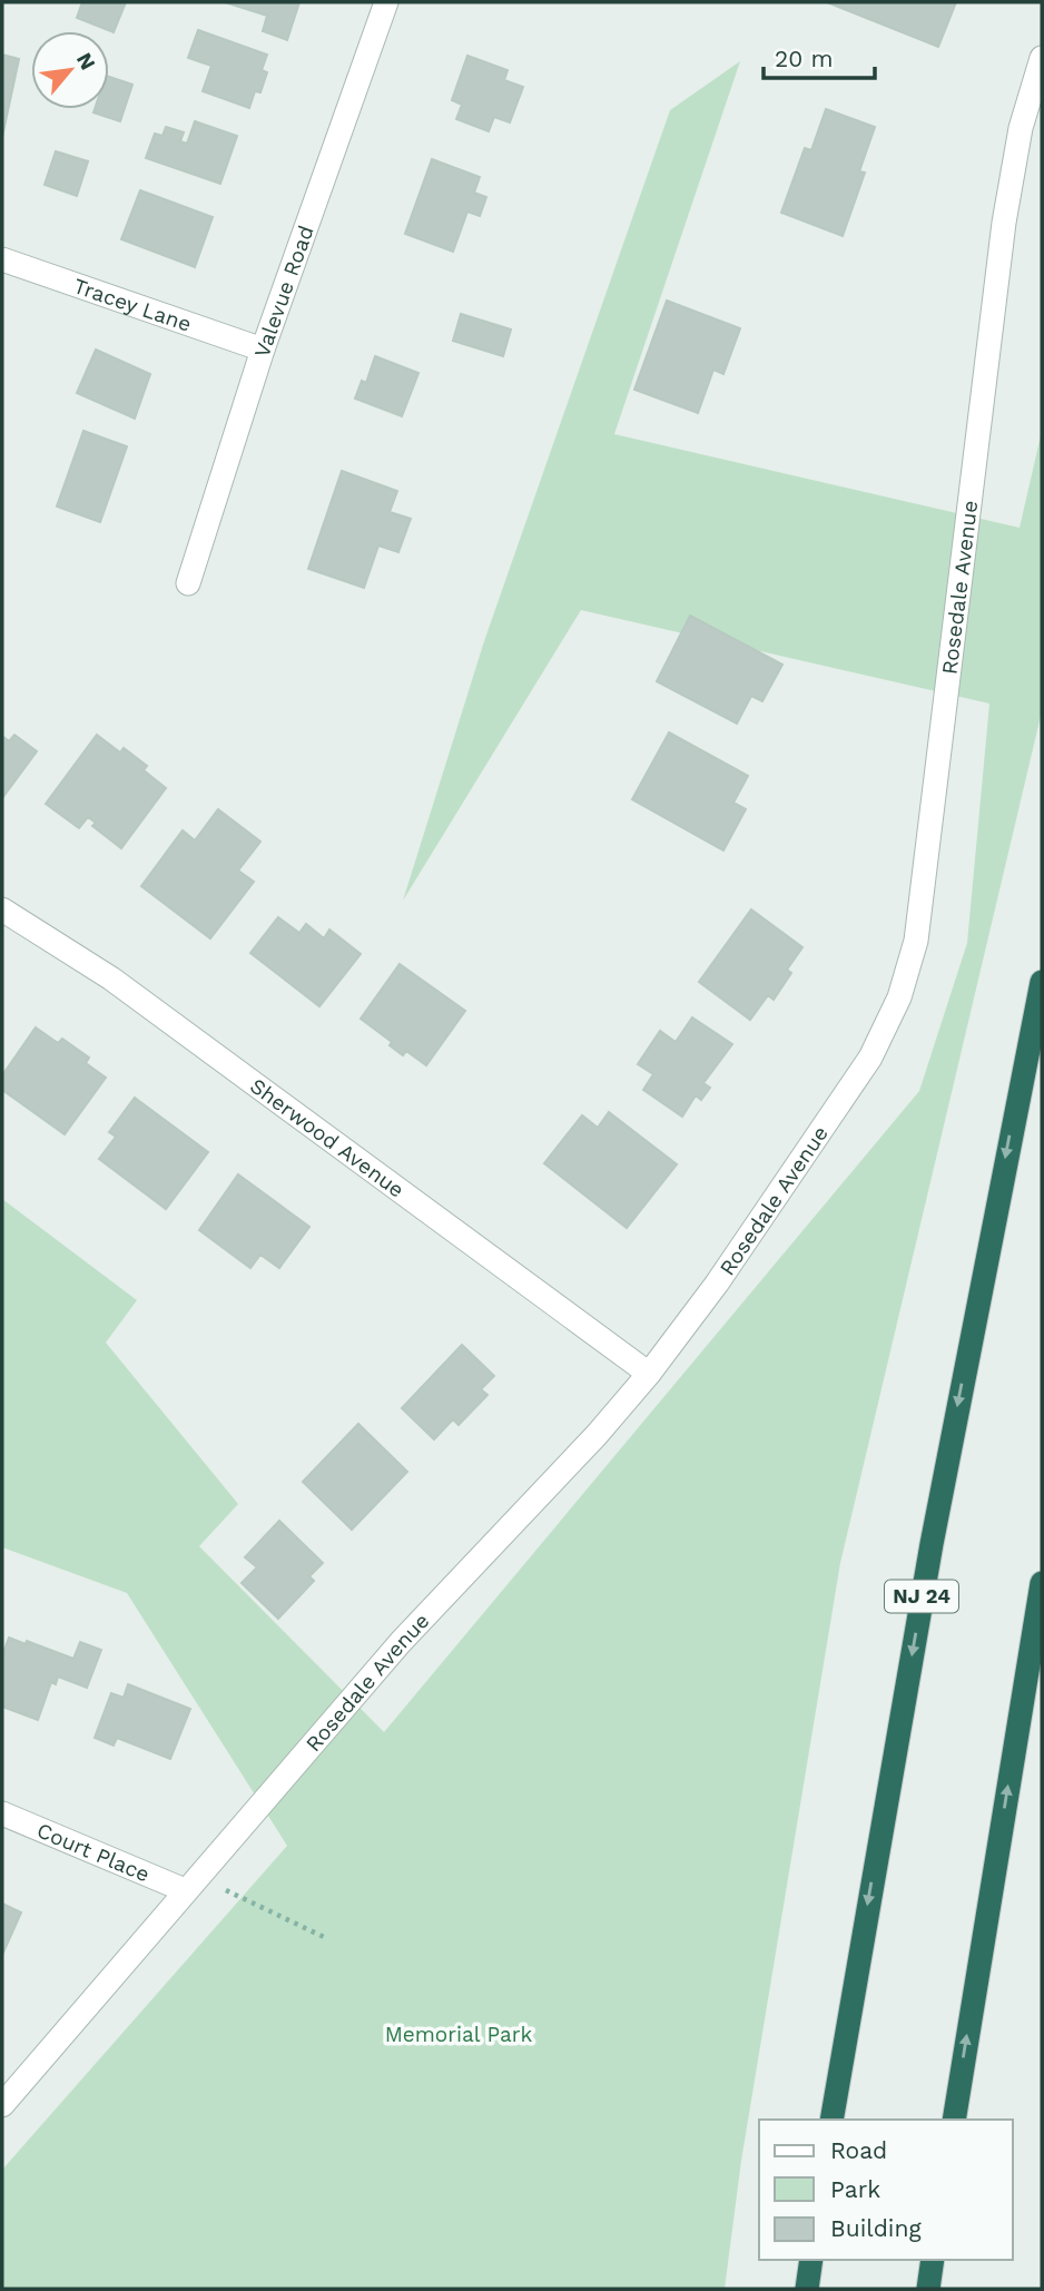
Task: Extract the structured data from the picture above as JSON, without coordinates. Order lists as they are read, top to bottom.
{
  "streets": {
    "highway": ["NJ 24"],
    "street": [
      "Valevue Road",
      "Tracey Lane",
      "Rosedale Avenue",
      "Sherwood Avenue",
      "Court Place"
    ]
  },
  "crossings": [
    ["Valevue Road", "Tracey Lane"],
    ["Rosedale Avenue", "Sherwood Avenue"],
    ["Rosedale Avenue", "Court Place"]
  ],
  "parks": ["Memorial Park"],
  "legend": ["Road", "Park", "Building"],
  "scale_bar": "20 m",
  "north": "top right"
}
